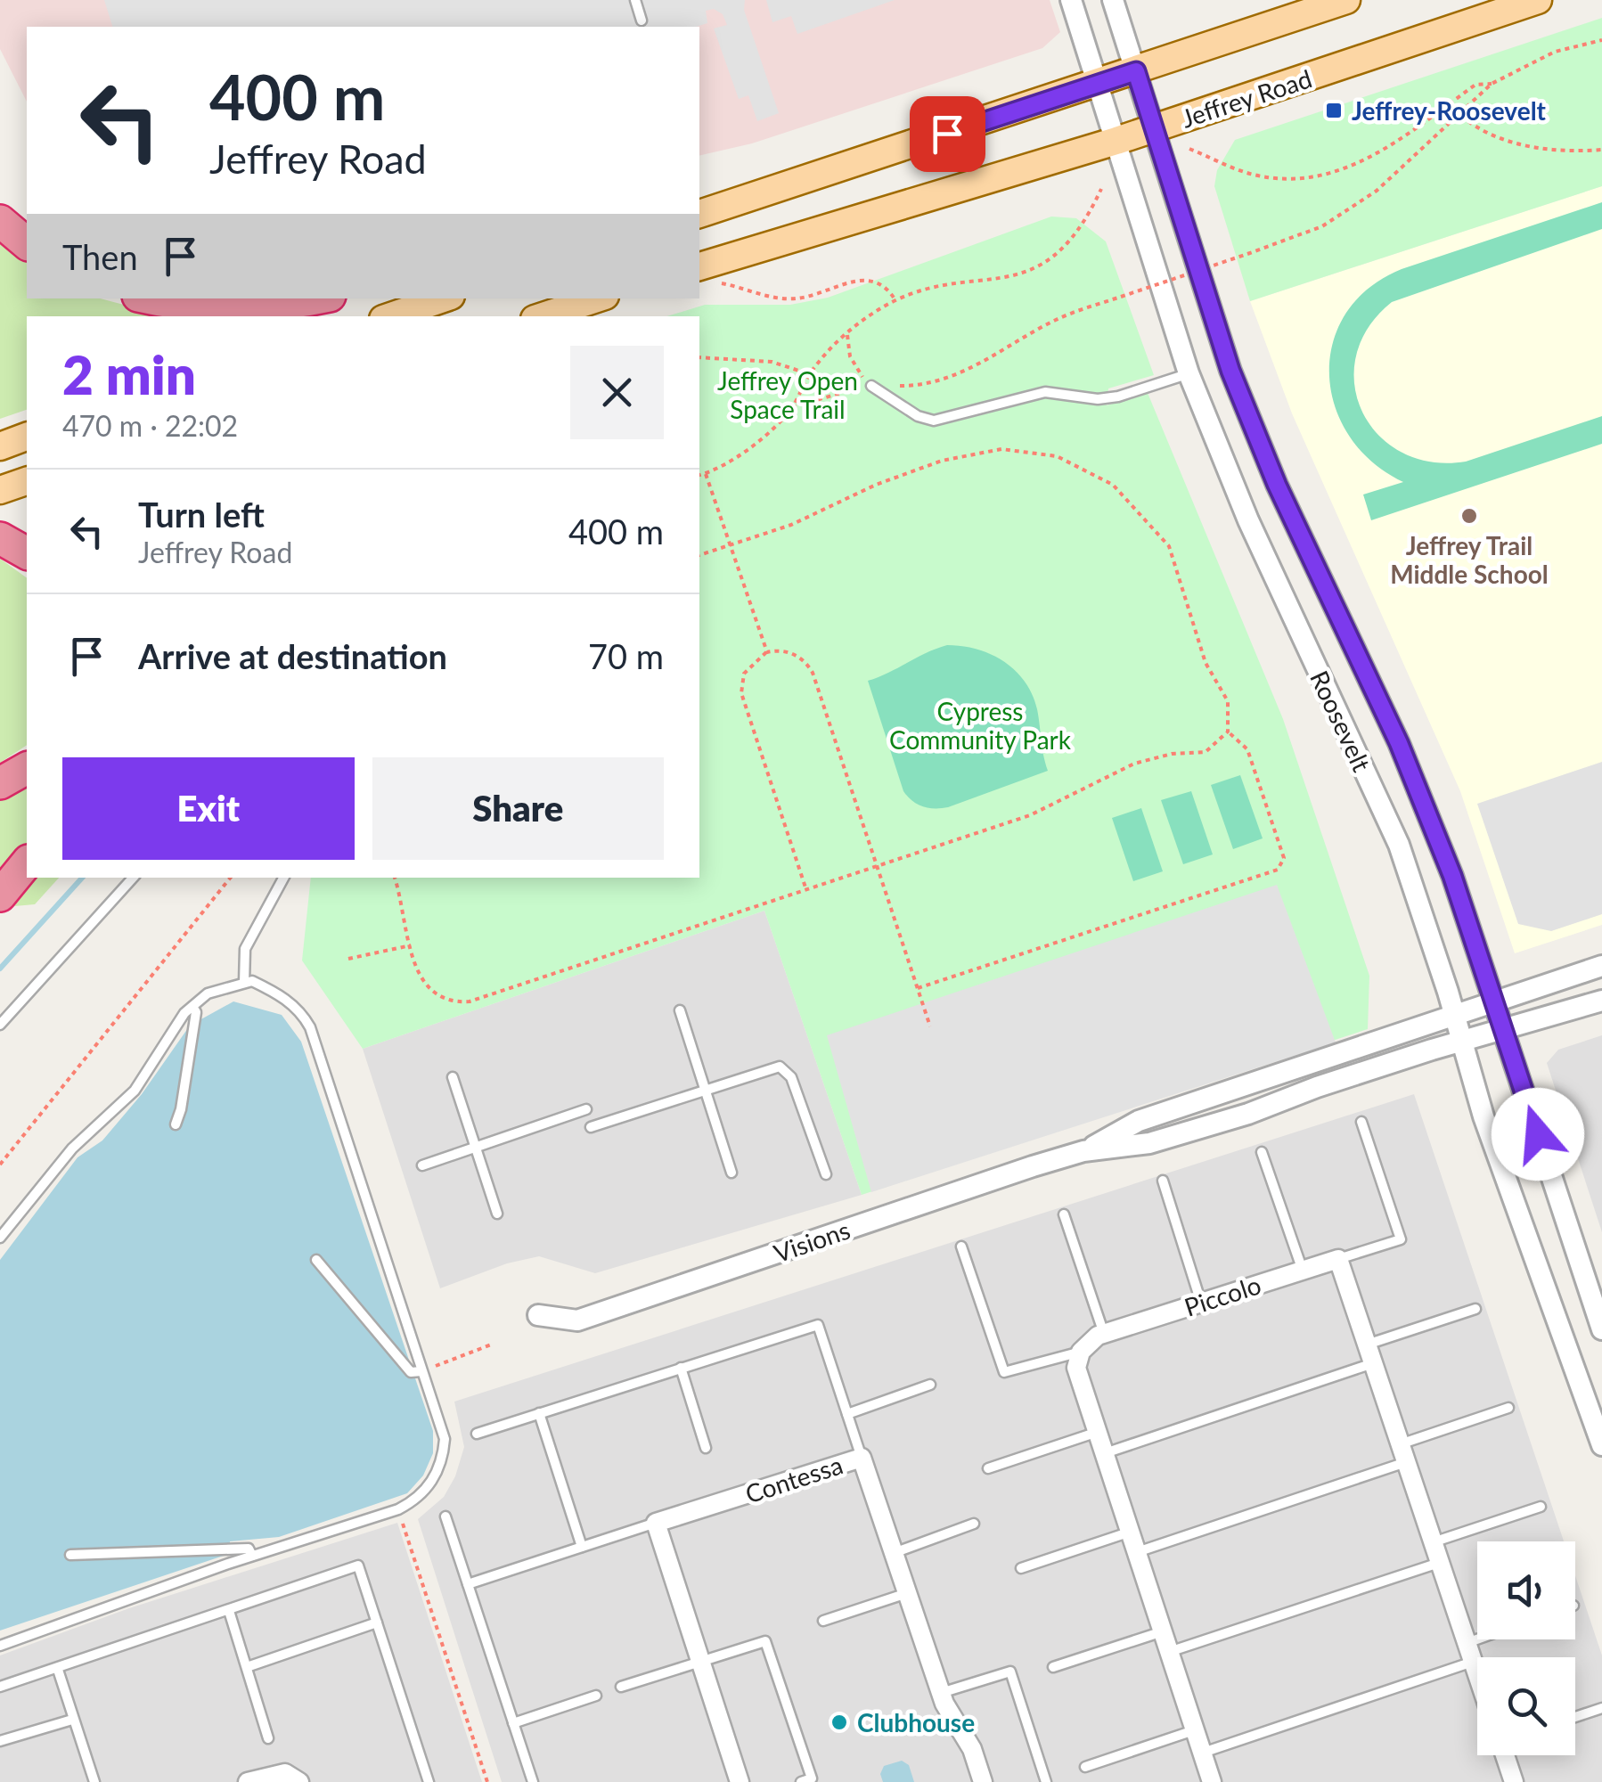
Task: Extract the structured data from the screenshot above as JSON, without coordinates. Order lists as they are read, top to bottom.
{
  "streets": {
    "main road": ["Jeffrey Road"],
    "street": [
      "Roosevelt",
      "Visions",
      "Piccolo",
      "Contessa"
    ]
  },
  "crossings": [
    ["Jeffrey Road", "Roosevelt"],
    ["Roosevelt", "Visions"]
  ],
  "parks": ["Jeffrey Open Space Trail", "Cypress Community Park"],
  "places": {
    "transit": ["Jeffrey-Roosevelt"],
    "other": ["Jeffrey Trail Middle School", "Clubhouse"]
  },
  "page": {
    "turn": ["400 m", "Jeffrey Road"],
    "then": "Then",
    "heading": ["2 min", "470 m · 22:02"],
    "list": [
      {
        "name": "Turn left",
        "note": "Jeffrey Road",
        "value": "400 m"
      },
      {
        "name": "Arrive at destination",
        "value": "70 m"
      }
    ],
    "buttons": ["Exit", "Share"]
  }
}
